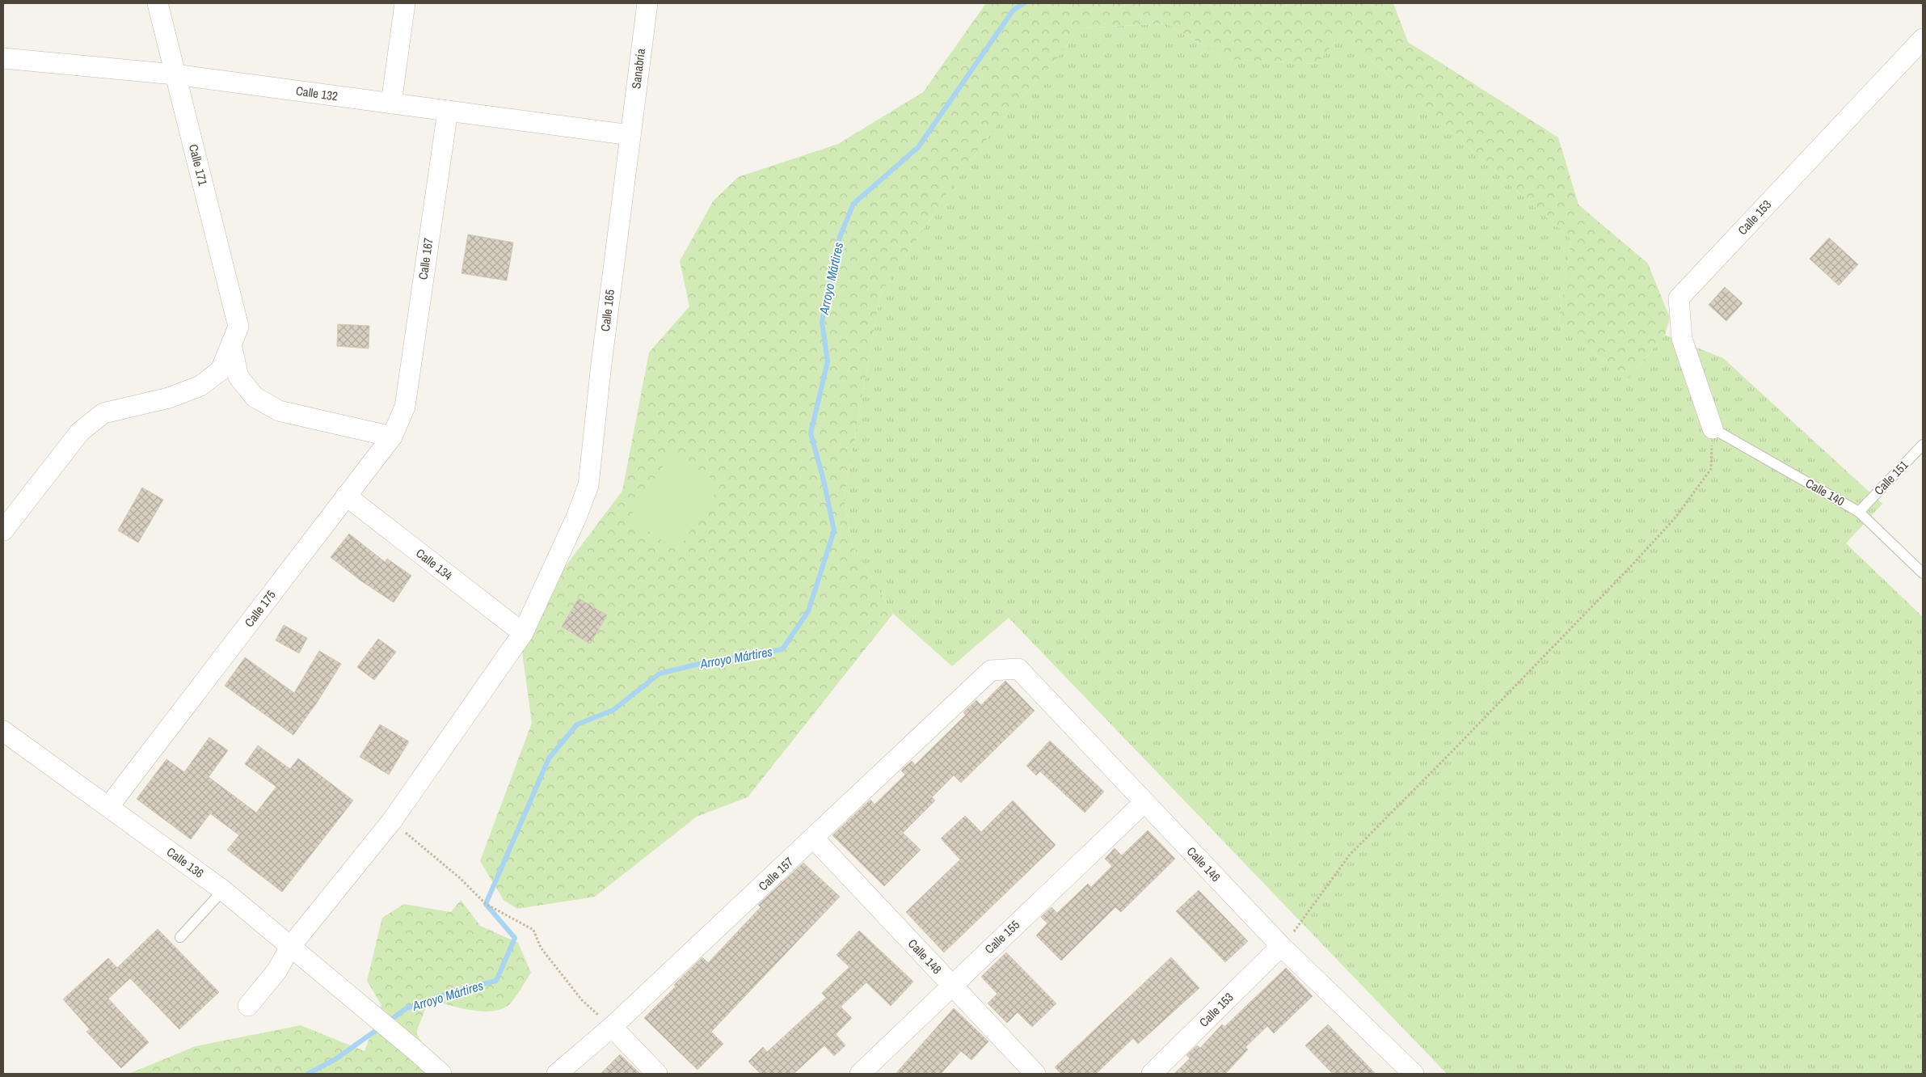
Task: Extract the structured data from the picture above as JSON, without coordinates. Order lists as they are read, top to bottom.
{
  "streets": {
    "street": [
      "Sanabria",
      "Calle 132",
      "Calle 171",
      "Calle 153",
      "Calle 167",
      "Calle 165",
      "Calle 134",
      "Calle 175",
      "Calle 136",
      "Calle 146",
      "Calle 157",
      "Calle 155",
      "Calle 148"
    ],
    "lane": ["Calle 151", "Calle 140"]
  },
  "crossings": [
    ["Sanabria", "Calle 132"],
    ["Sanabria", "Calle 165"],
    ["Calle 132", "Calle 171"],
    ["Calle 132", "Calle 167"],
    ["Calle 132", "Calle 165"],
    ["Calle 153", "Calle 140"],
    ["Calle 153", "Calle 146"],
    ["Calle 167", "Calle 175"],
    ["Calle 165", "Calle 134"],
    ["Calle 165", "Calle 136"],
    ["Calle 151", "Calle 140"],
    ["Calle 134", "Calle 175"],
    ["Calle 175", "Calle 136"],
    ["Calle 146", "Calle 157"],
    ["Calle 146", "Calle 155"],
    ["Calle 157", "Calle 148"],
    ["Calle 155", "Calle 148"]
  ],
  "water": ["Arroyo Mártires"]
}
